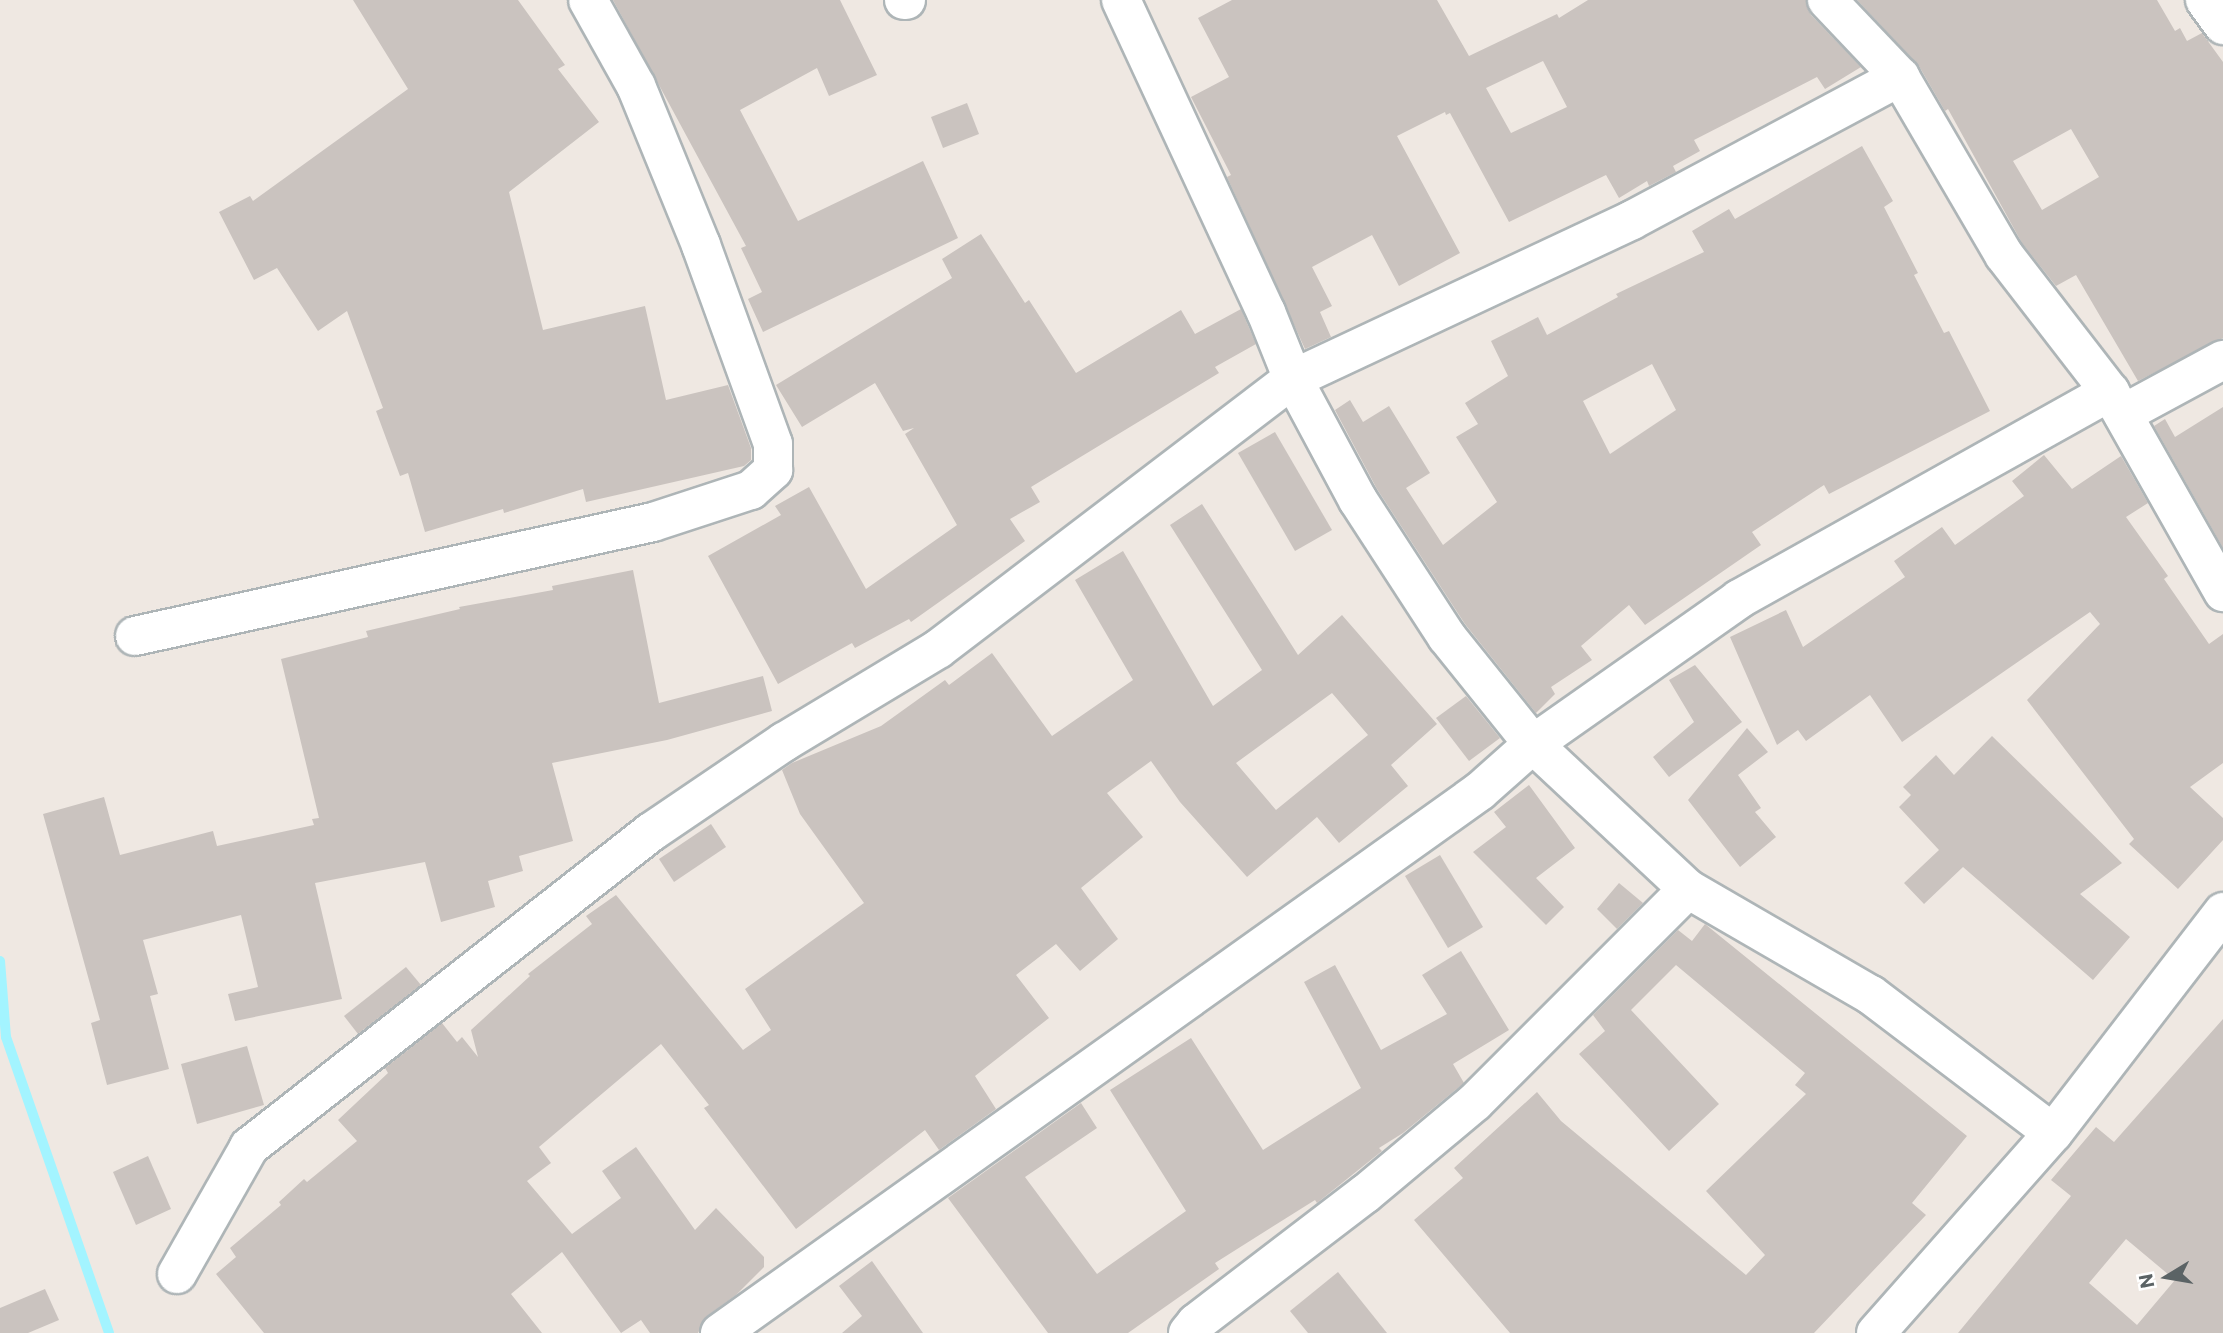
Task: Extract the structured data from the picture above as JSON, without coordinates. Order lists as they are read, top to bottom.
{
  "north": "left"
}
